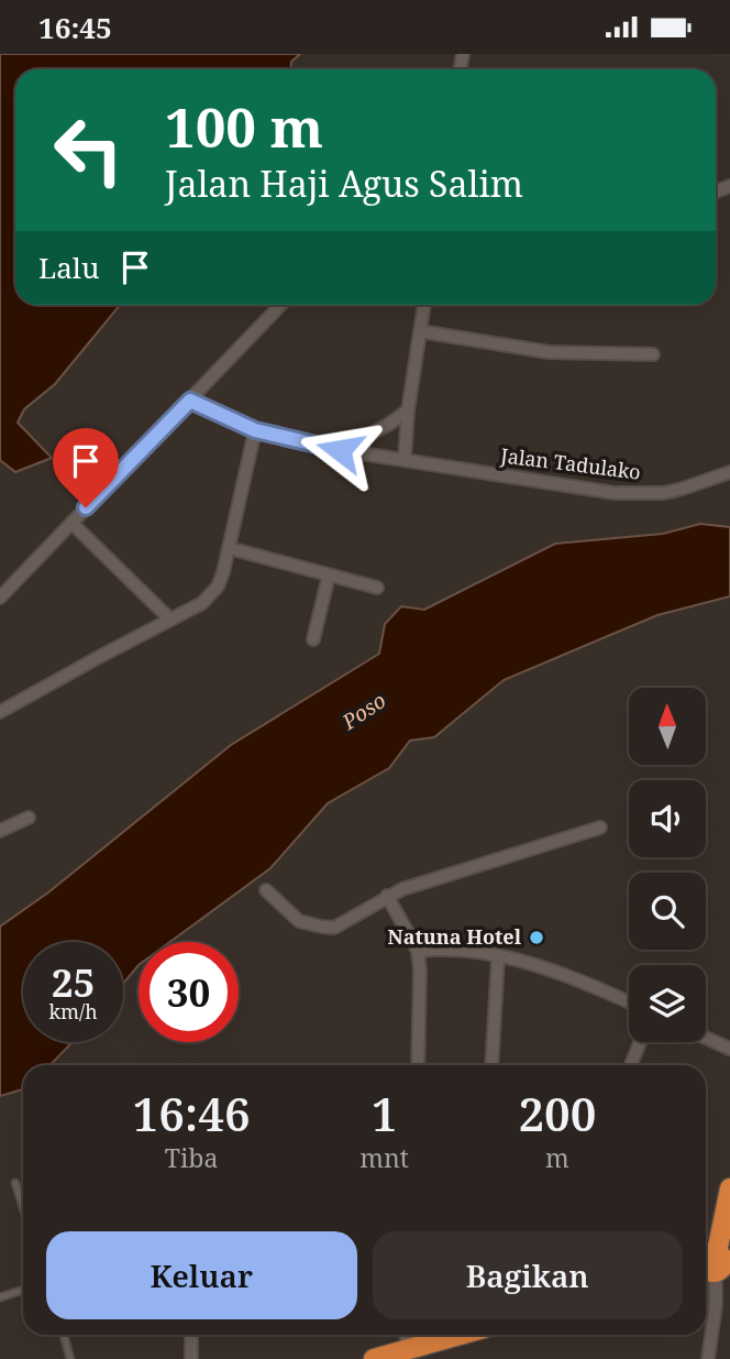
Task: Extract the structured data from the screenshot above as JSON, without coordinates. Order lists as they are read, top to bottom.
{
  "streets": {
    "street": ["Jalan Tadulako"]
  },
  "water": ["Poso"],
  "places": ["Natuna Hotel"],
  "north": "top",
  "page": {
    "status": "16:45",
    "turn": ["100 m", "Jalan Haji Agus Salim"],
    "then": "Lalu",
    "speed": "25 km/h",
    "limit": "30",
    "eta": [
      "16:46",
      "Tiba",
      "1",
      "mnt",
      "200",
      "m"
    ],
    "buttons": ["Keluar", "Bagikan"]
  }
}
